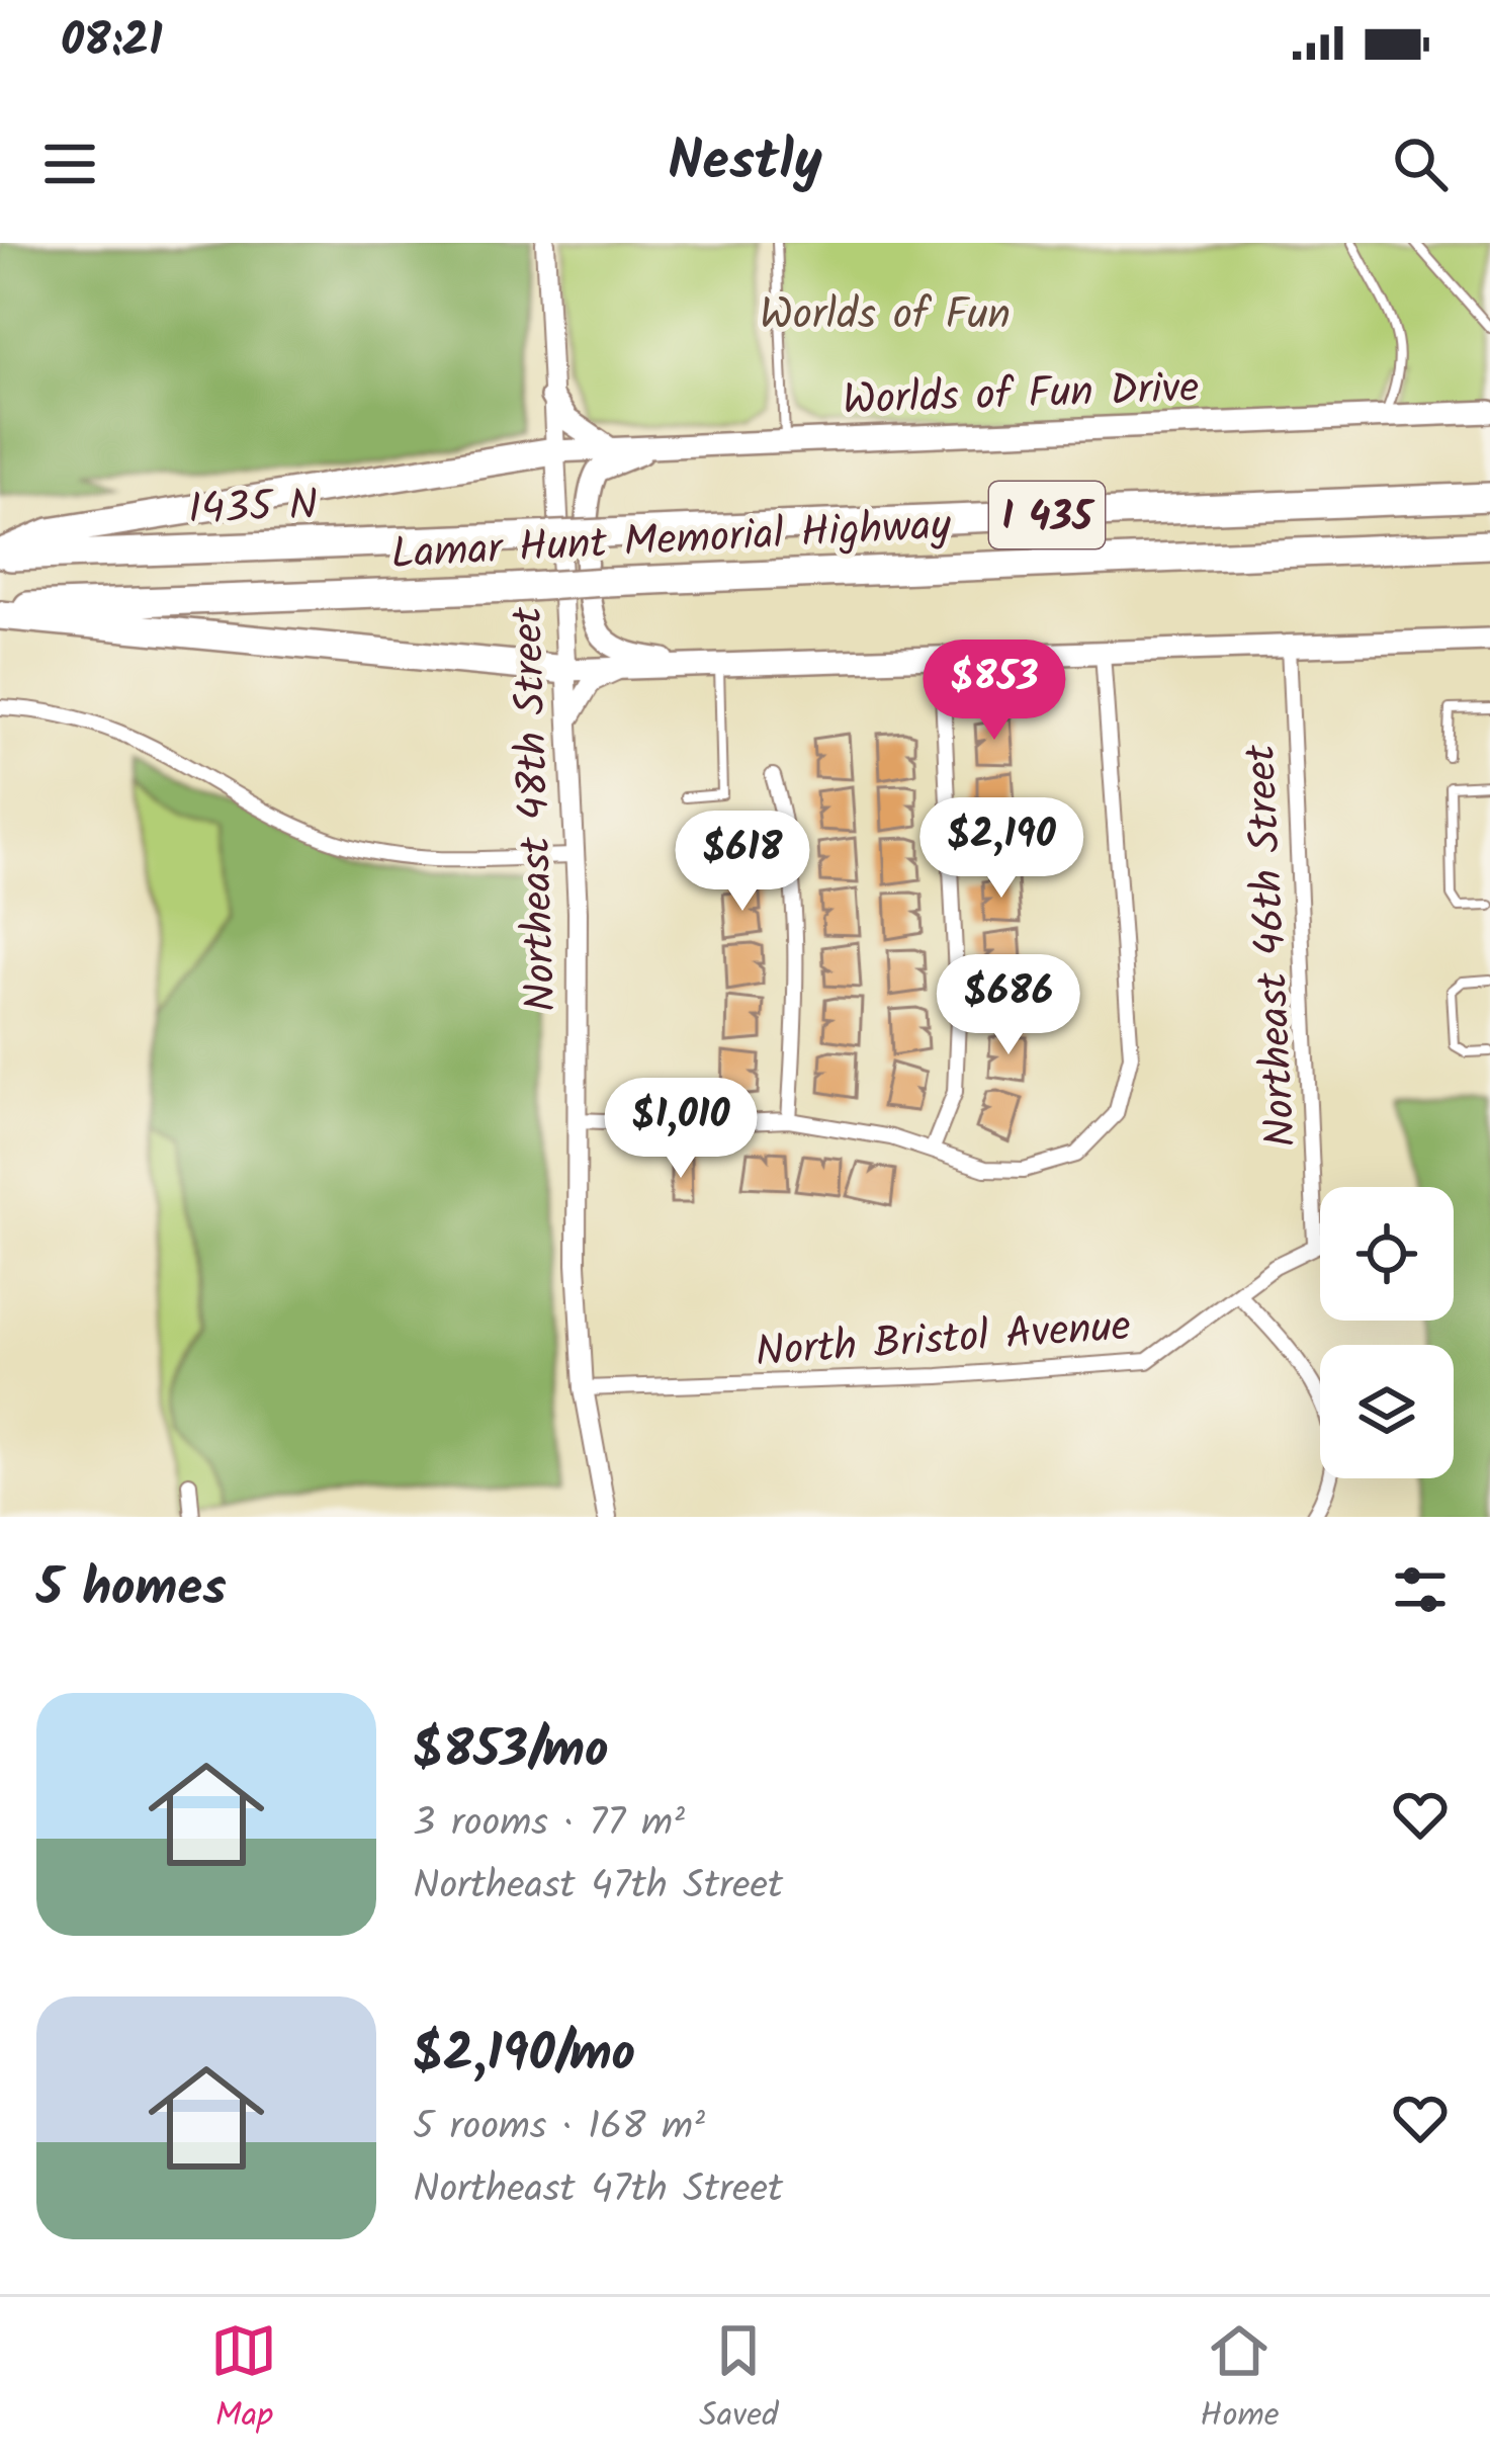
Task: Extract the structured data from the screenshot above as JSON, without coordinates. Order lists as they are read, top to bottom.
{
  "streets": {
    "highway": ["I435 N", "I 435", "Lamar Hunt Memorial Highway"],
    "main road": ["Worlds of Fun Drive"],
    "street": ["Northeast 48th Street", "Northeast 46th Street", "North Bristol Avenue"]
  },
  "crossings": [
    ["Worlds of Fun Drive", "Northeast 48th Street"],
    ["I435 N", "Lamar Hunt Memorial Highway"],
    ["Northeast 48th Street", "North Bristol Avenue"],
    ["Northeast 46th Street", "North Bristol Avenue"]
  ],
  "parks": ["Worlds of Fun"],
  "page": {
    "status": "08:21",
    "header": "Nestly",
    "price": [
      "$853",
      "$2,190",
      "$618",
      "$686",
      "$1,010"
    ],
    "heading": "5 homes",
    "list": [
      {
        "name": "$853/mo",
        "note": "3 rooms · 77 m² · Northeast 47th Street"
      },
      {
        "name": "$2,190/mo",
        "note": "5 rooms · 168 m² · Northeast 47th Street"
      }
    ],
    "tabs": ["Map", "Saved", "Home"]
  }
}
